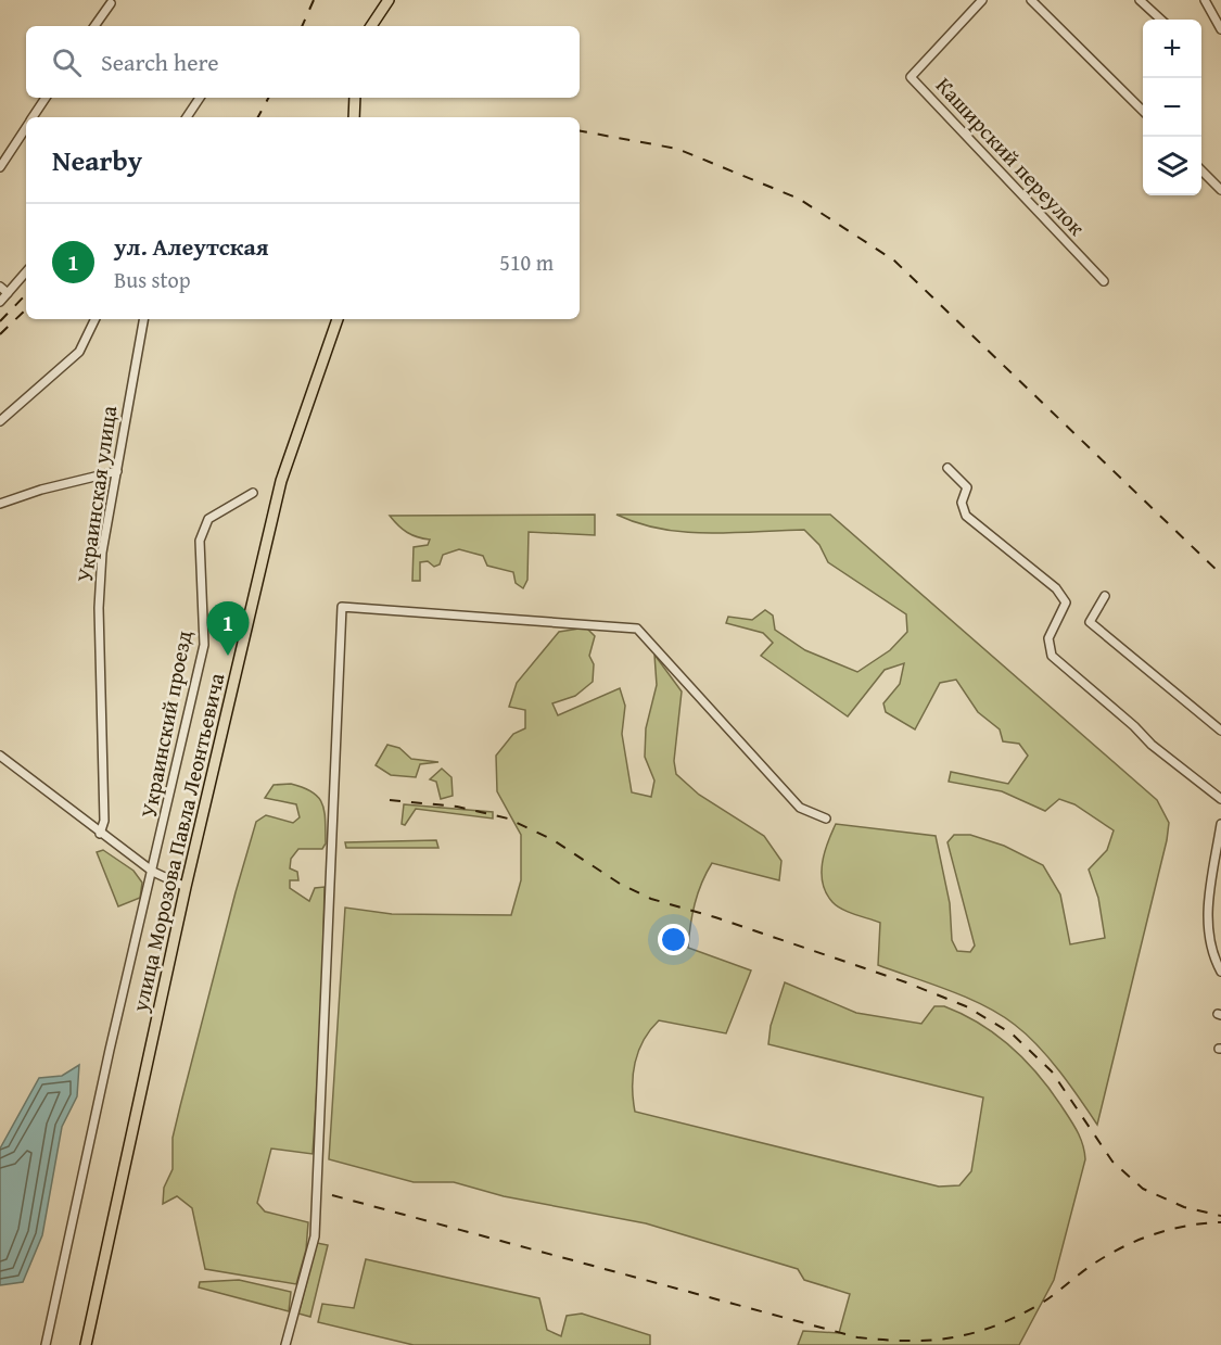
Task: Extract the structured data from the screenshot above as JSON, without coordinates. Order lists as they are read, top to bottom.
{
  "streets": {
    "main road": ["улица Морозова Павла Леонтьевича"],
    "street": ["Каширский переулок", "Украинская улица", "Украинский проезд"]
  },
  "page": {
    "map_buttons": ["+", "−"],
    "search": "Search here",
    "heading": "Nearby",
    "list": [
      {
        "mark": "1",
        "name": "ул. Алеутская",
        "note": "Bus stop",
        "value": "510 m"
      }
    ],
    "pins": "1"
  }
}
